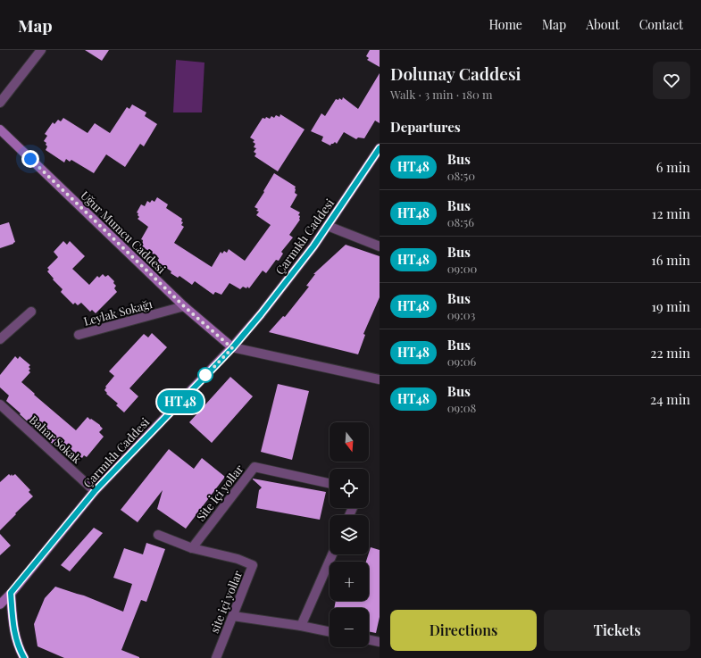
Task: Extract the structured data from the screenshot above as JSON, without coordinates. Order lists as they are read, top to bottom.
{
  "streets": {
    "main road": ["Uğur Mumcu Caddesi", "Çarmıklı Caddesi"],
    "street": [
      "Leylak Sokağı",
      "Bahar Sokak",
      "Site İçi yollar",
      "site içi yollar"
    ]
  },
  "crossings": [
    ["Uğur Mumcu Caddesi", "Çarmıklı Caddesi"],
    ["Uğur Mumcu Caddesi", "Leylak Sokağı"],
    ["Çarmıklı Caddesi", "Bahar Sokak"],
    ["Site İçi yollar", "site içi yollar"]
  ],
  "lines": ["bus line HT48"],
  "north": "bottom",
  "page": {
    "header": "Map",
    "nav": [
      "Home",
      "Map",
      "About",
      "Contact"
    ],
    "on_map": "HT48",
    "heading": [
      ["Dolunay Caddesi", "Walk · 3 min · 180 m"],
      "Departures"
    ],
    "list": [
      {
        "mark": "HT48",
        "name": "Bus",
        "note": "08:50",
        "value": "6 min"
      },
      {
        "mark": "HT48",
        "name": "Bus",
        "note": "08:56",
        "value": "12 min"
      },
      {
        "mark": "HT48",
        "name": "Bus",
        "note": "09:00",
        "value": "16 min"
      },
      {
        "mark": "HT48",
        "name": "Bus",
        "note": "09:03",
        "value": "19 min"
      },
      {
        "mark": "HT48",
        "name": "Bus",
        "note": "09:06",
        "value": "22 min"
      },
      {
        "mark": "HT48",
        "name": "Bus",
        "note": "09:08",
        "value": "24 min"
      }
    ],
    "map_buttons": ["+", "−"],
    "buttons": ["Directions", "Tickets"]
  }
}
